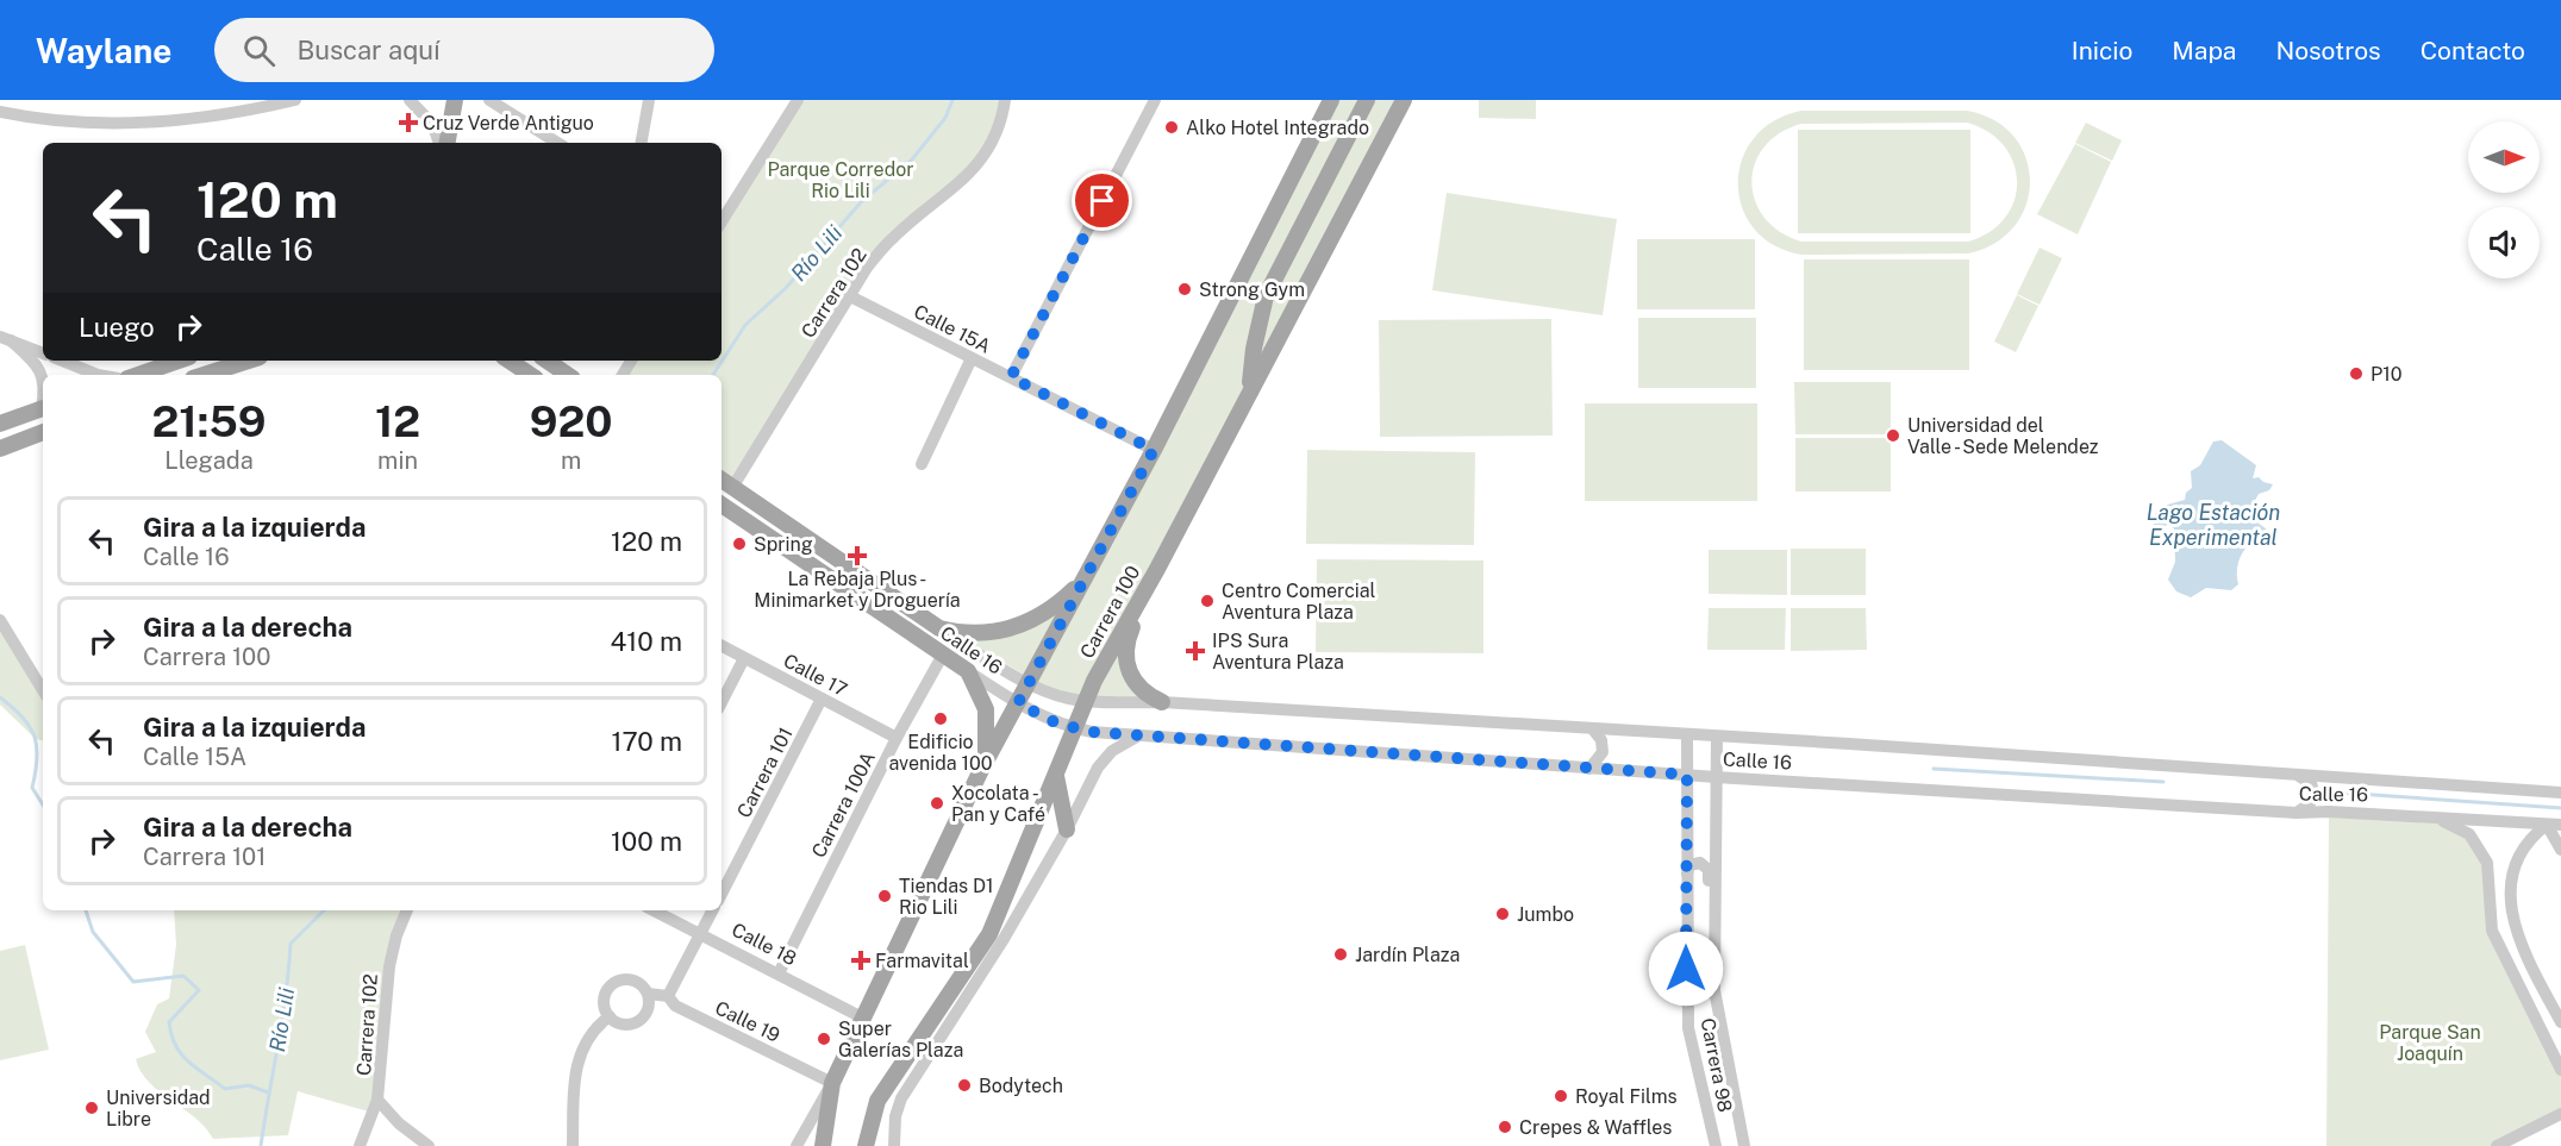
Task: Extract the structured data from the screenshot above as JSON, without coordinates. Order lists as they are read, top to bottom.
{
  "streets": {
    "main road": ["Carrera 100", "Calle 16"],
    "street": [
      "Carrera 102",
      "Calle 15A",
      "Calle 17",
      "Carrera 101",
      "Carrera 100A",
      "Calle 18",
      "Calle 19",
      "Carrera 98"
    ]
  },
  "crossings": [
    ["Carrera 102", "Calle 15A"],
    ["Carrera 102", "Calle 16"],
    ["Calle 15A", "Carrera 100"],
    ["Carrera 100", "Calle 16"],
    ["Carrera 100", "Calle 18"],
    ["Carrera 100", "Calle 19"],
    ["Calle 16", "Carrera 100A"],
    ["Calle 16", "Carrera 98"],
    ["Calle 17", "Carrera 101"],
    ["Calle 17", "Carrera 100A"],
    ["Carrera 100A", "Calle 18"]
  ],
  "water": ["Río Lili", "Lago Estación Experimental"],
  "parks": ["Parque Corredor Rio Lili", "Parque San Joaquín"],
  "places": {
    "health": [
      "Cruz Verde Antiguo",
      "La Rebaja Plus - Minimarket y Droguería",
      "IPS Sura Aventura Plaza",
      "Farmavital"
    ],
    "other": [
      "Alko Hotel Integrado",
      "Strong Gym",
      "P10",
      "Universidad del Valle - Sede Melendez",
      "Spring",
      "Centro Comercial Aventura Plaza",
      "Edificio avenida 100",
      "Xocolata - Pan y Café",
      "Tiendas D1 Rio Lili",
      "Jumbo",
      "Jardín Plaza",
      "Super Galerías Plaza",
      "Bodytech",
      "Royal Films",
      "Universidad Libre",
      "Crepes & Waffles"
    ]
  },
  "north": "right",
  "page": {
    "header": "Waylane",
    "search": "Buscar aquí",
    "nav": [
      "Inicio",
      "Mapa",
      "Nosotros",
      "Contacto"
    ],
    "turn": ["120 m", "Calle 16"],
    "then": "Luego",
    "eta": [
      "21:59",
      "Llegada",
      "12",
      "min",
      "920",
      "m"
    ],
    "list": [
      {
        "name": "Gira a la izquierda",
        "note": "Calle 16",
        "value": "120 m"
      },
      {
        "name": "Gira a la derecha",
        "note": "Carrera 100",
        "value": "410 m"
      },
      {
        "name": "Gira a la izquierda",
        "note": "Calle 15A",
        "value": "170 m"
      },
      {
        "name": "Gira a la derecha",
        "note": "Carrera 101",
        "value": "100 m"
      }
    ]
  }
}
